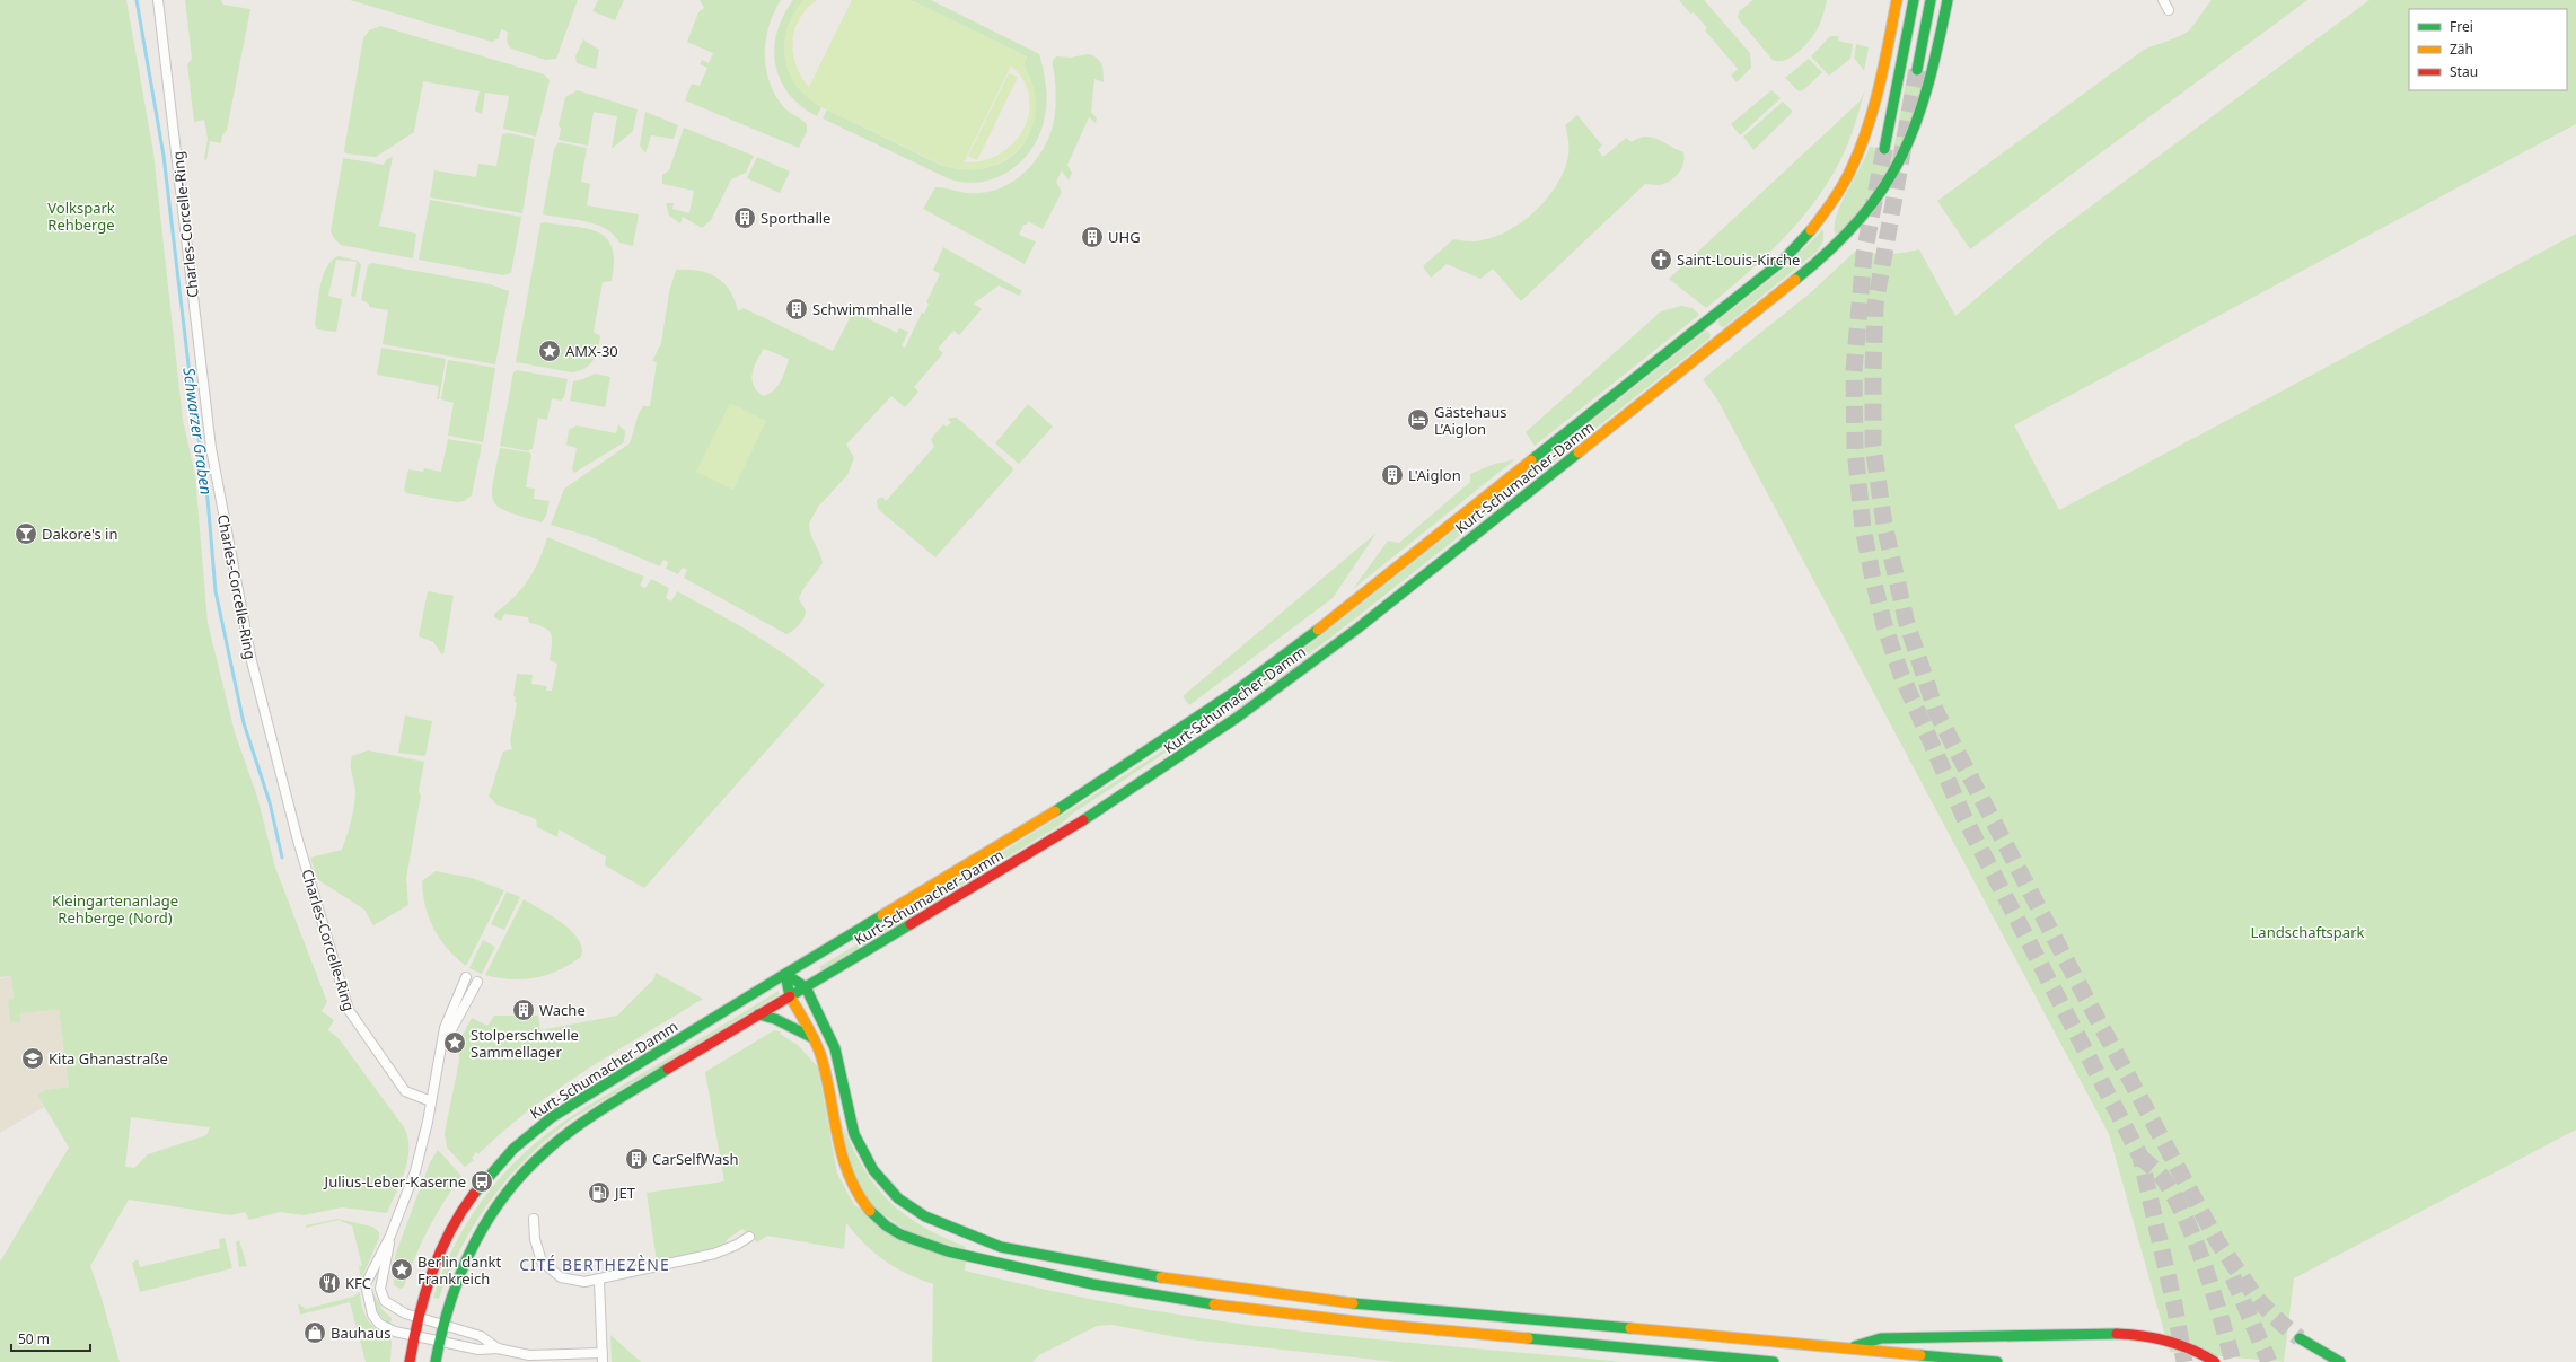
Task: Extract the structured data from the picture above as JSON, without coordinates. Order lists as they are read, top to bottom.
{
  "streets": {
    "main road": ["Kurt-Schumacher-Damm"],
    "street": ["Charles-Corcelle-Ring"]
  },
  "districts": ["CITÉ BERTHEZÈNE"],
  "water": ["Schwarzer Graben"],
  "parks": ["Volkspark Rehberge", "Kleingartenanlage Rehberge (Nord)", "Landschaftspark"],
  "places": {
    "building": [
      "Sporthalle",
      "UHG",
      "Schwimmhalle",
      "L'Aiglon",
      "Wache",
      "CarSelfWash"
    ],
    "church": ["Saint-Louis-Kirche"],
    "place": ["AMX-30", "Stolperschwelle Sammellager", "Berlin dankt Frankreich"],
    "hotel": ["Gästehaus L’Aiglon"],
    "bar": ["Dakore's in"],
    "school or university": ["Kita Ghanastraße"],
    "bus stop": ["Julius-Leber-Kaserne"],
    "fuel station": ["JET"],
    "restaurant": ["KFC"],
    "shop": ["Bauhaus"]
  },
  "legend": ["Frei", "Zäh", "Stau"],
  "scale_bar": "50 m"
}
